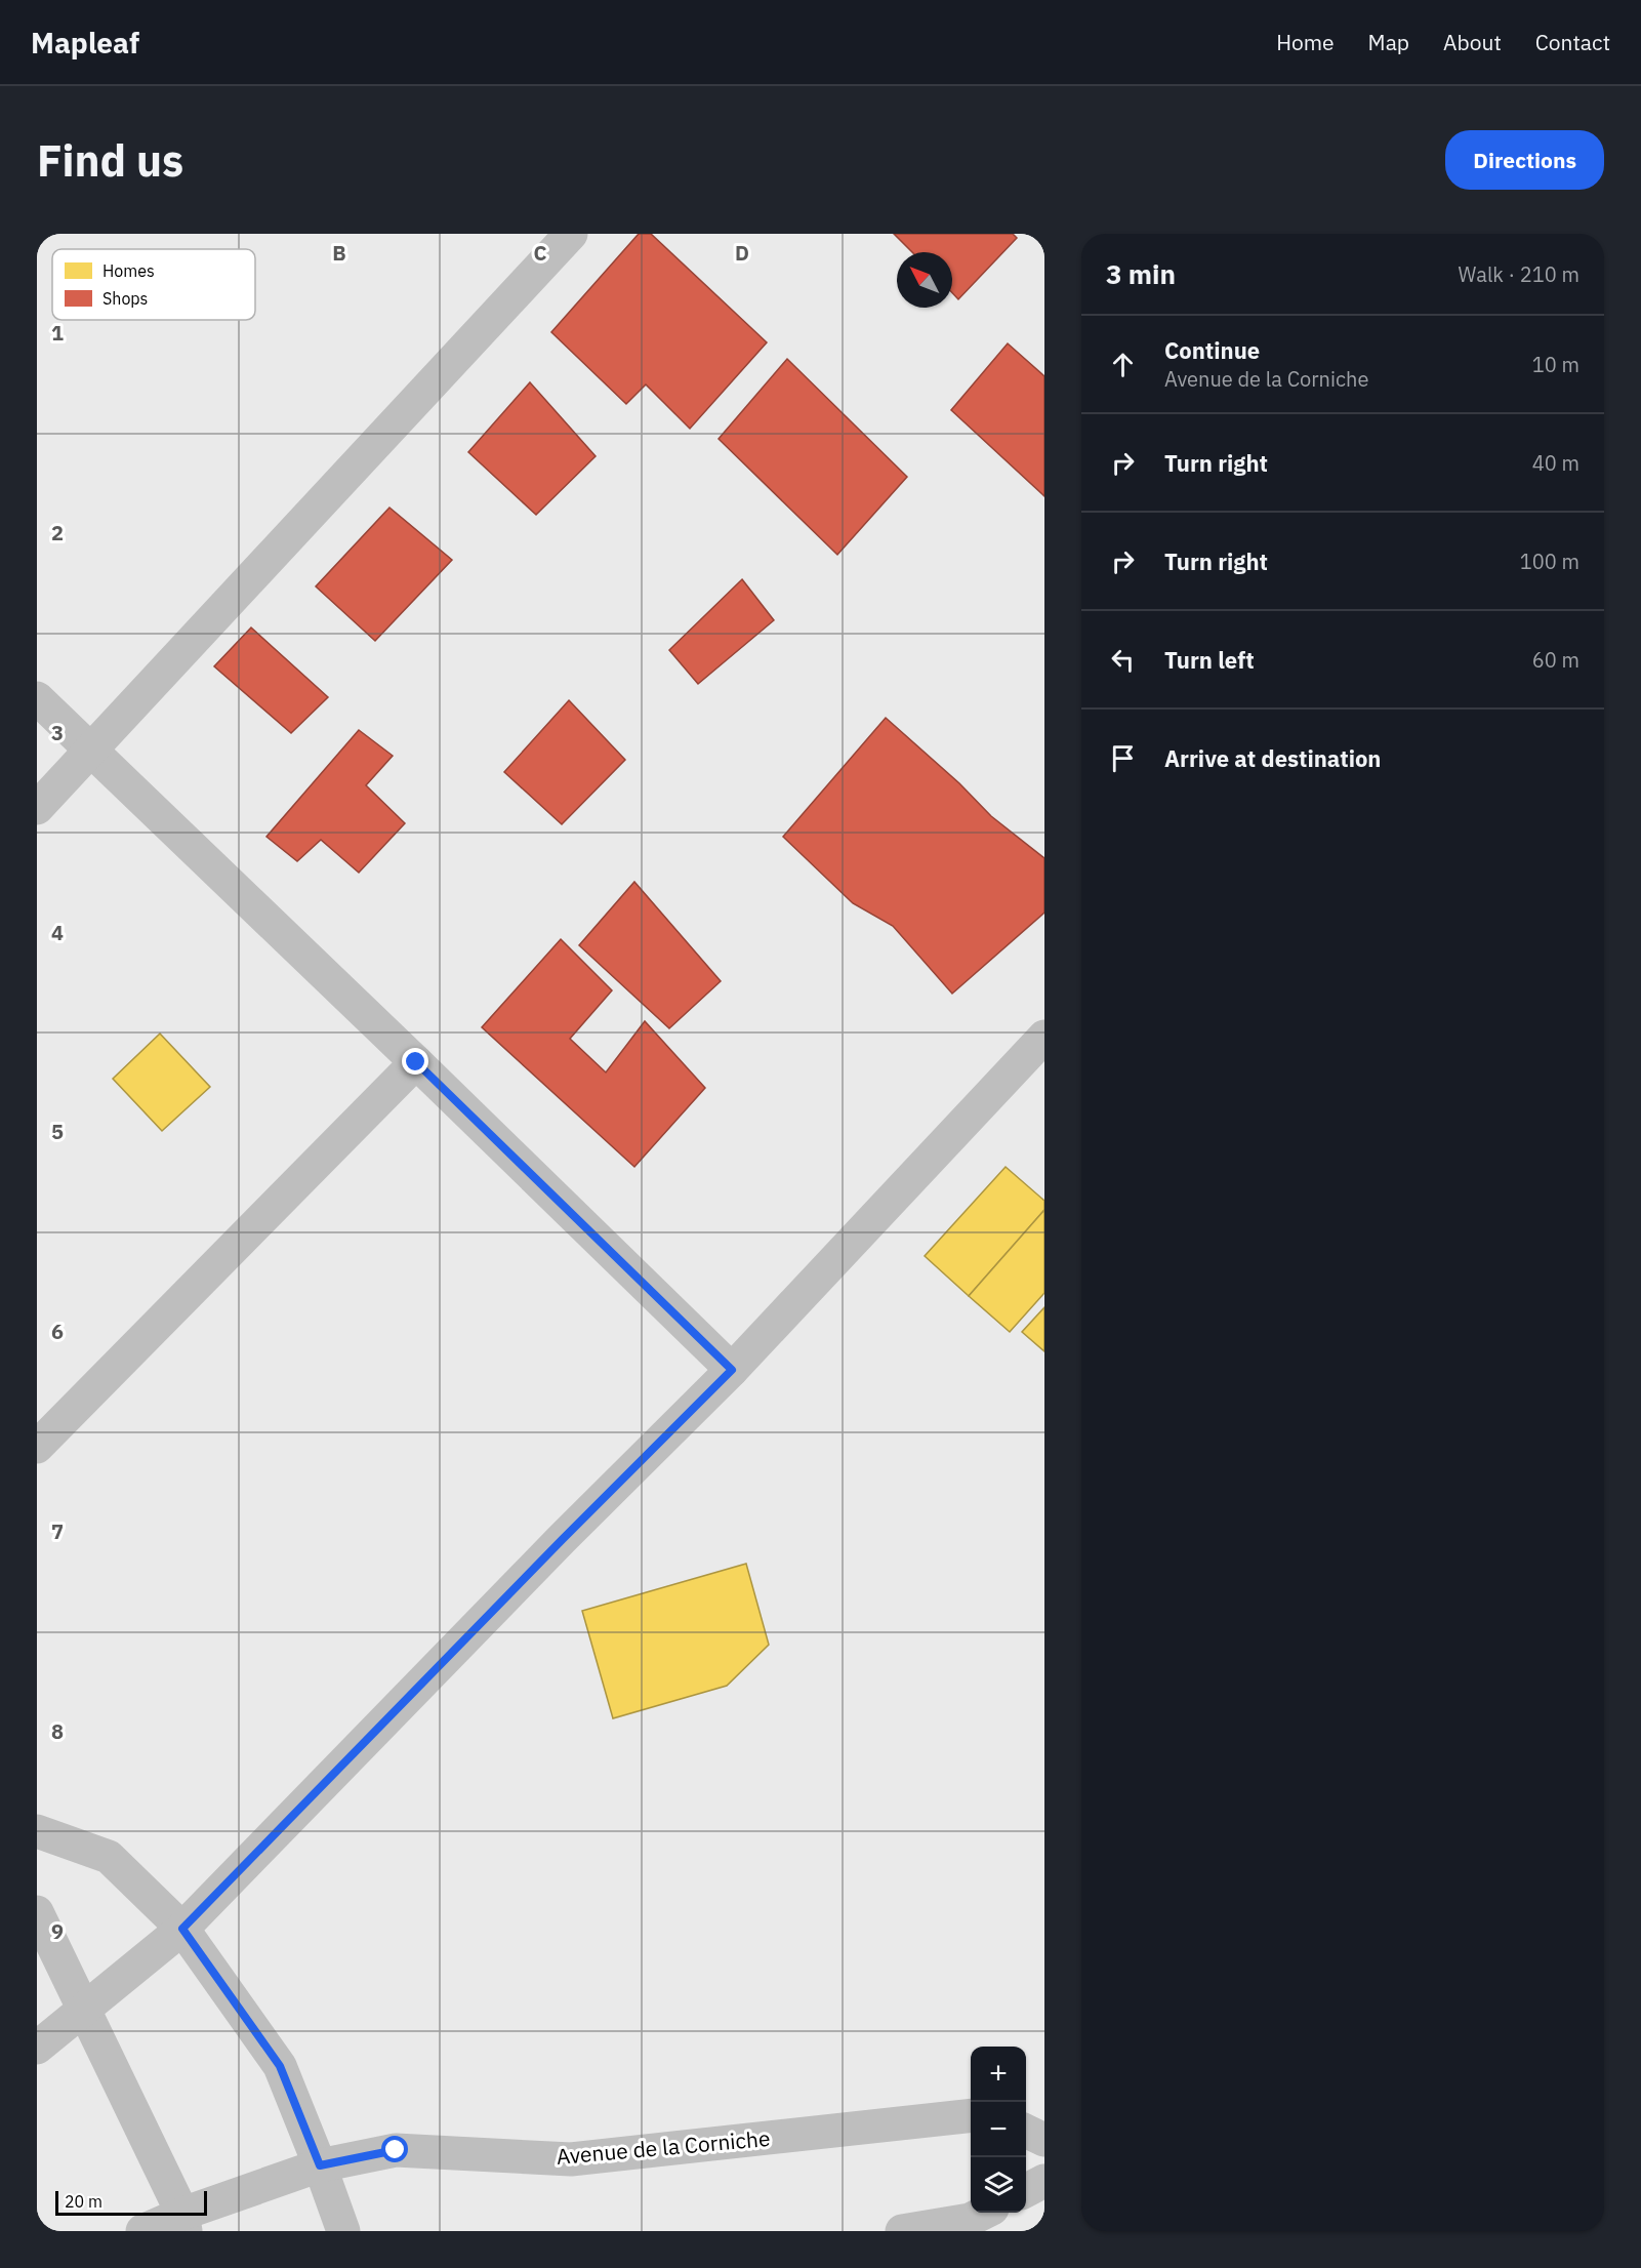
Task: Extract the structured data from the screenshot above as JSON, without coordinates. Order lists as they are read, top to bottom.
{
  "streets": {
    "street": ["Avenue de la Corniche"]
  },
  "legend": ["Homes", "Shops"],
  "scale_bar": "20 m",
  "north": "top left",
  "page": {
    "header": "Mapleaf",
    "nav": [
      "Home",
      "Map",
      "About",
      "Contact"
    ],
    "buttons": "Directions",
    "title": "Find us",
    "heading": ["3 min", "Walk · 210 m"],
    "list": [
      ["Continue", "Avenue de la Corniche", "10 m"],
      ["Turn right", "40 m"],
      ["Turn right", "100 m"],
      ["Turn left", "60 m"],
      "Arrive at destination"
    ],
    "map_buttons": ["+", "−"],
    "scale": "20 m"
  },
  "grid": {
    "columns": ["B", "C", "D"],
    "rows": [
      "1",
      "2",
      "3",
      "4",
      "5",
      "6",
      "7",
      "8",
      "9"
    ]
  }
}
